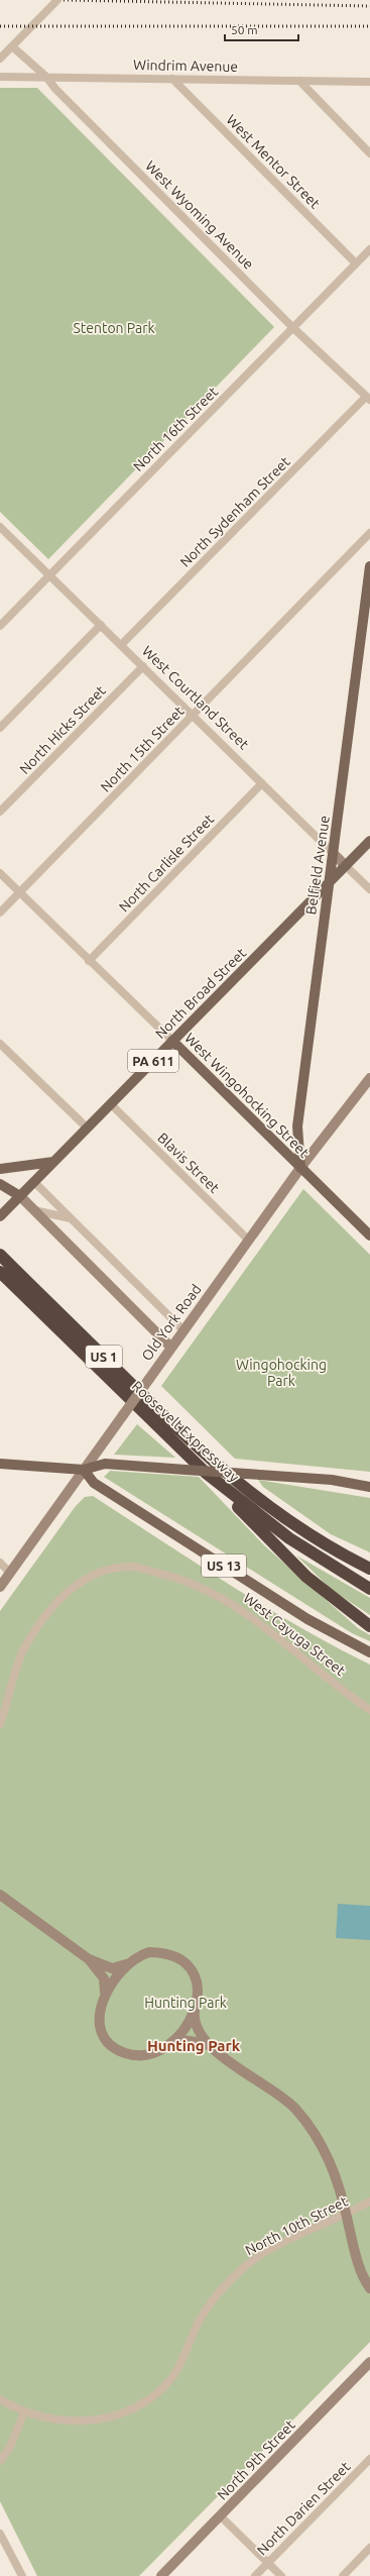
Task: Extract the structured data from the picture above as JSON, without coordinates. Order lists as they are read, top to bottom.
{
  "streets": {
    "highway": ["US 1", "Roosevelt Expressway"],
    "main road": [
      "Belfield Avenue",
      "North Broad Street",
      "PA 611",
      "West Wingohocking Street",
      "US 13"
    ],
    "street": [
      "Windrim Avenue",
      "West Mentor Street",
      "West Wyoming Avenue",
      "North 16th Street",
      "North Sydenham Street",
      "West Courtland Street",
      "North Hicks Street",
      "North 15th Street",
      "North Carlisle Street",
      "Blavis Street",
      "Old York Road",
      "West Cayuga Street",
      "North 10th Street",
      "North 9th Street",
      "North Darien Street"
    ]
  },
  "crossings": [
    ["Windrim Avenue", "West Mentor Street"],
    ["Windrim Avenue", "West Wyoming Avenue"],
    ["West Mentor Street", "North 16th Street"],
    ["West Wyoming Avenue", "North 16th Street"],
    ["West Wyoming Avenue", "North Sydenham Street"],
    ["North 16th Street", "West Courtland Street"],
    ["North Sydenham Street", "West Courtland Street"],
    ["West Courtland Street", "North Hicks Street"],
    ["West Courtland Street", "North 15th Street"],
    ["West Courtland Street", "North Carlisle Street"],
    ["West Courtland Street", "Belfield Avenue"],
    ["West Courtland Street", "North Broad Street"],
    ["North 15th Street", "West Wingohocking Street"],
    ["North Carlisle Street", "West Wingohocking Street"],
    ["Belfield Avenue", "North Broad Street"],
    ["Belfield Avenue", "West Wingohocking Street"],
    ["Belfield Avenue", "Old York Road"],
    ["North Broad Street", "West Wingohocking Street"],
    ["North Broad Street", "Blavis Street"],
    ["West Wingohocking Street", "Old York Road"],
    ["Blavis Street", "Old York Road"],
    ["Old York Road", "US 13"],
    ["US 1", "Roosevelt Expressway"]
  ],
  "districts": ["Hunting Park"],
  "parks": ["Stenton Park", "Wingohocking Park", "Hunting Park"],
  "scale_bar": "50 m"
}
